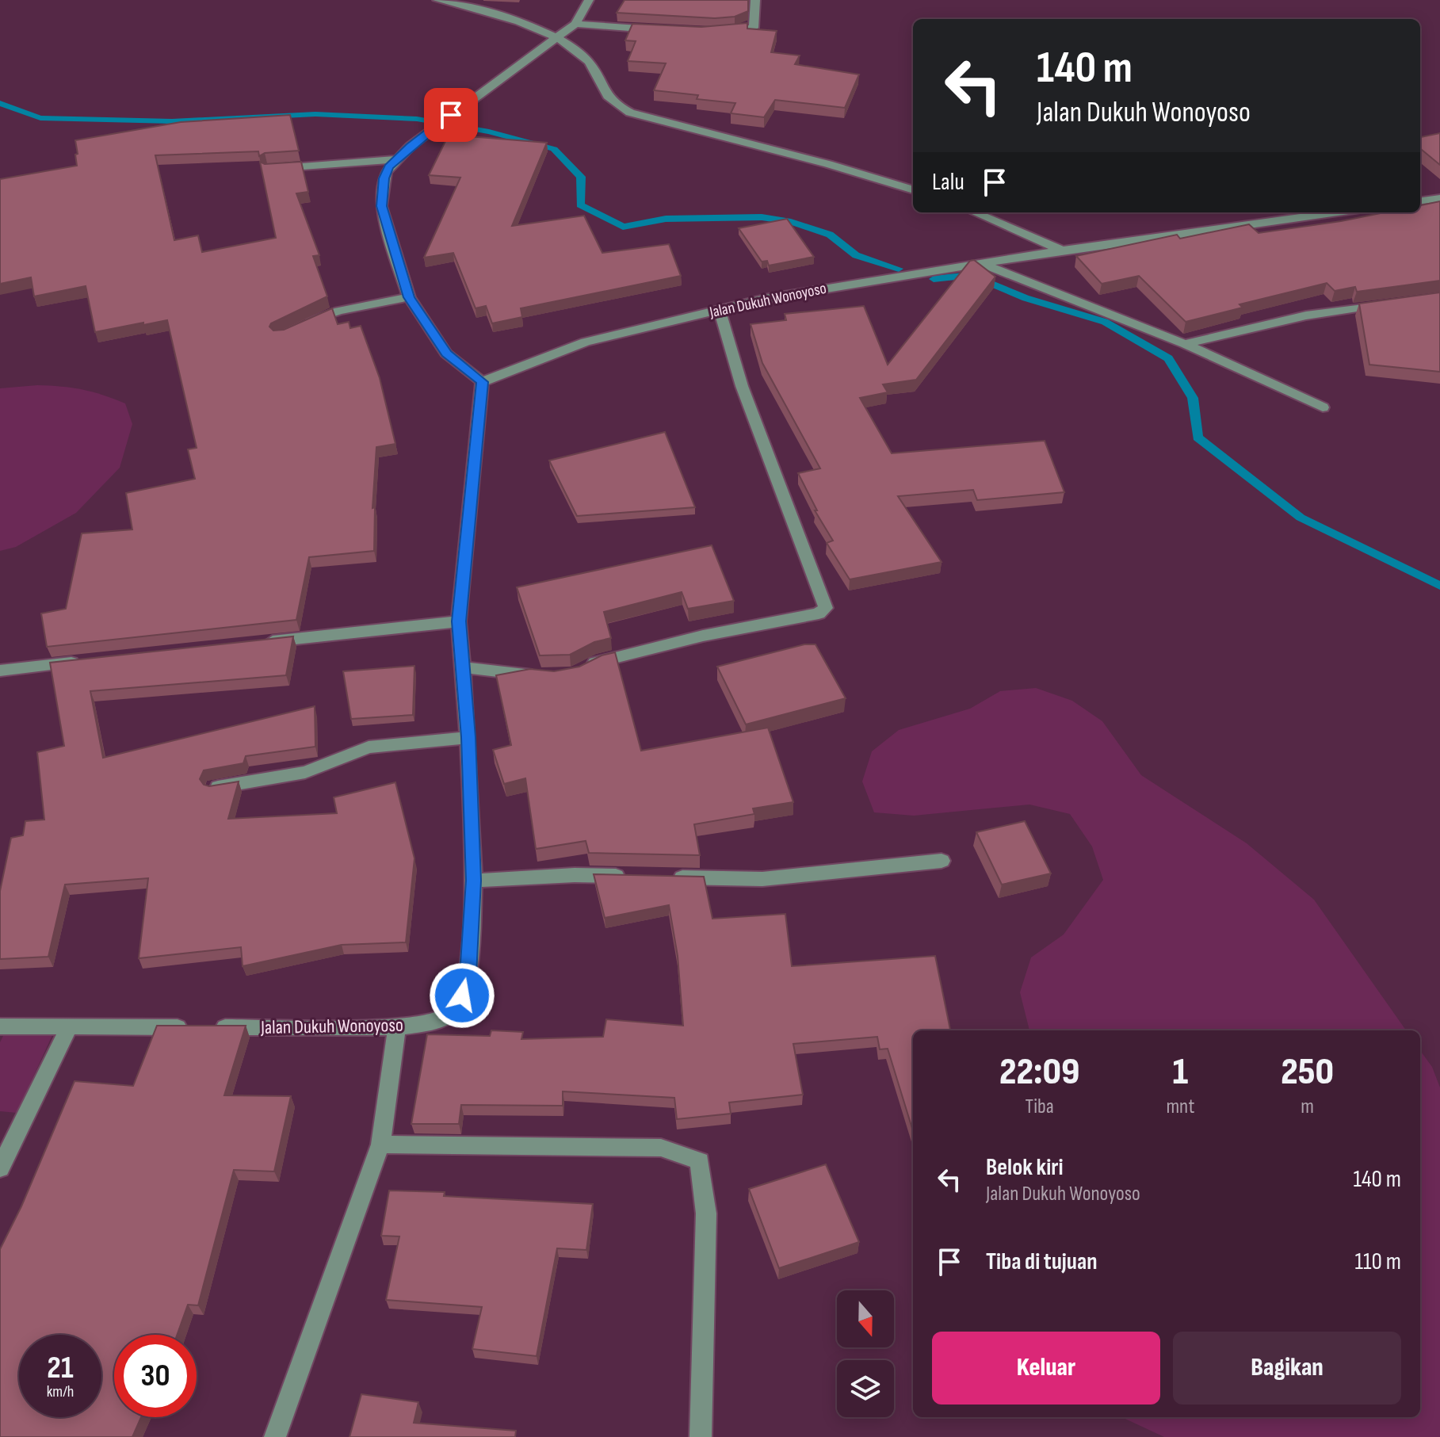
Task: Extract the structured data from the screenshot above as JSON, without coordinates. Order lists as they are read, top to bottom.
{
  "streets": {
    "street": ["Jalan Dukuh Wonoyoso"]
  },
  "north": "bottom",
  "page": {
    "turn": ["140 m", "Jalan Dukuh Wonoyoso"],
    "then": "Lalu",
    "eta": [
      "22:09",
      "Tiba",
      "1",
      "mnt",
      "250",
      "m"
    ],
    "list": [
      {
        "name": "Belok kiri",
        "note": "Jalan Dukuh Wonoyoso",
        "value": "140 m"
      },
      {
        "name": "Tiba di tujuan",
        "value": "110 m"
      }
    ],
    "buttons": ["Keluar", "Bagikan"],
    "speed": "21 km/h",
    "limit": "30"
  }
}
